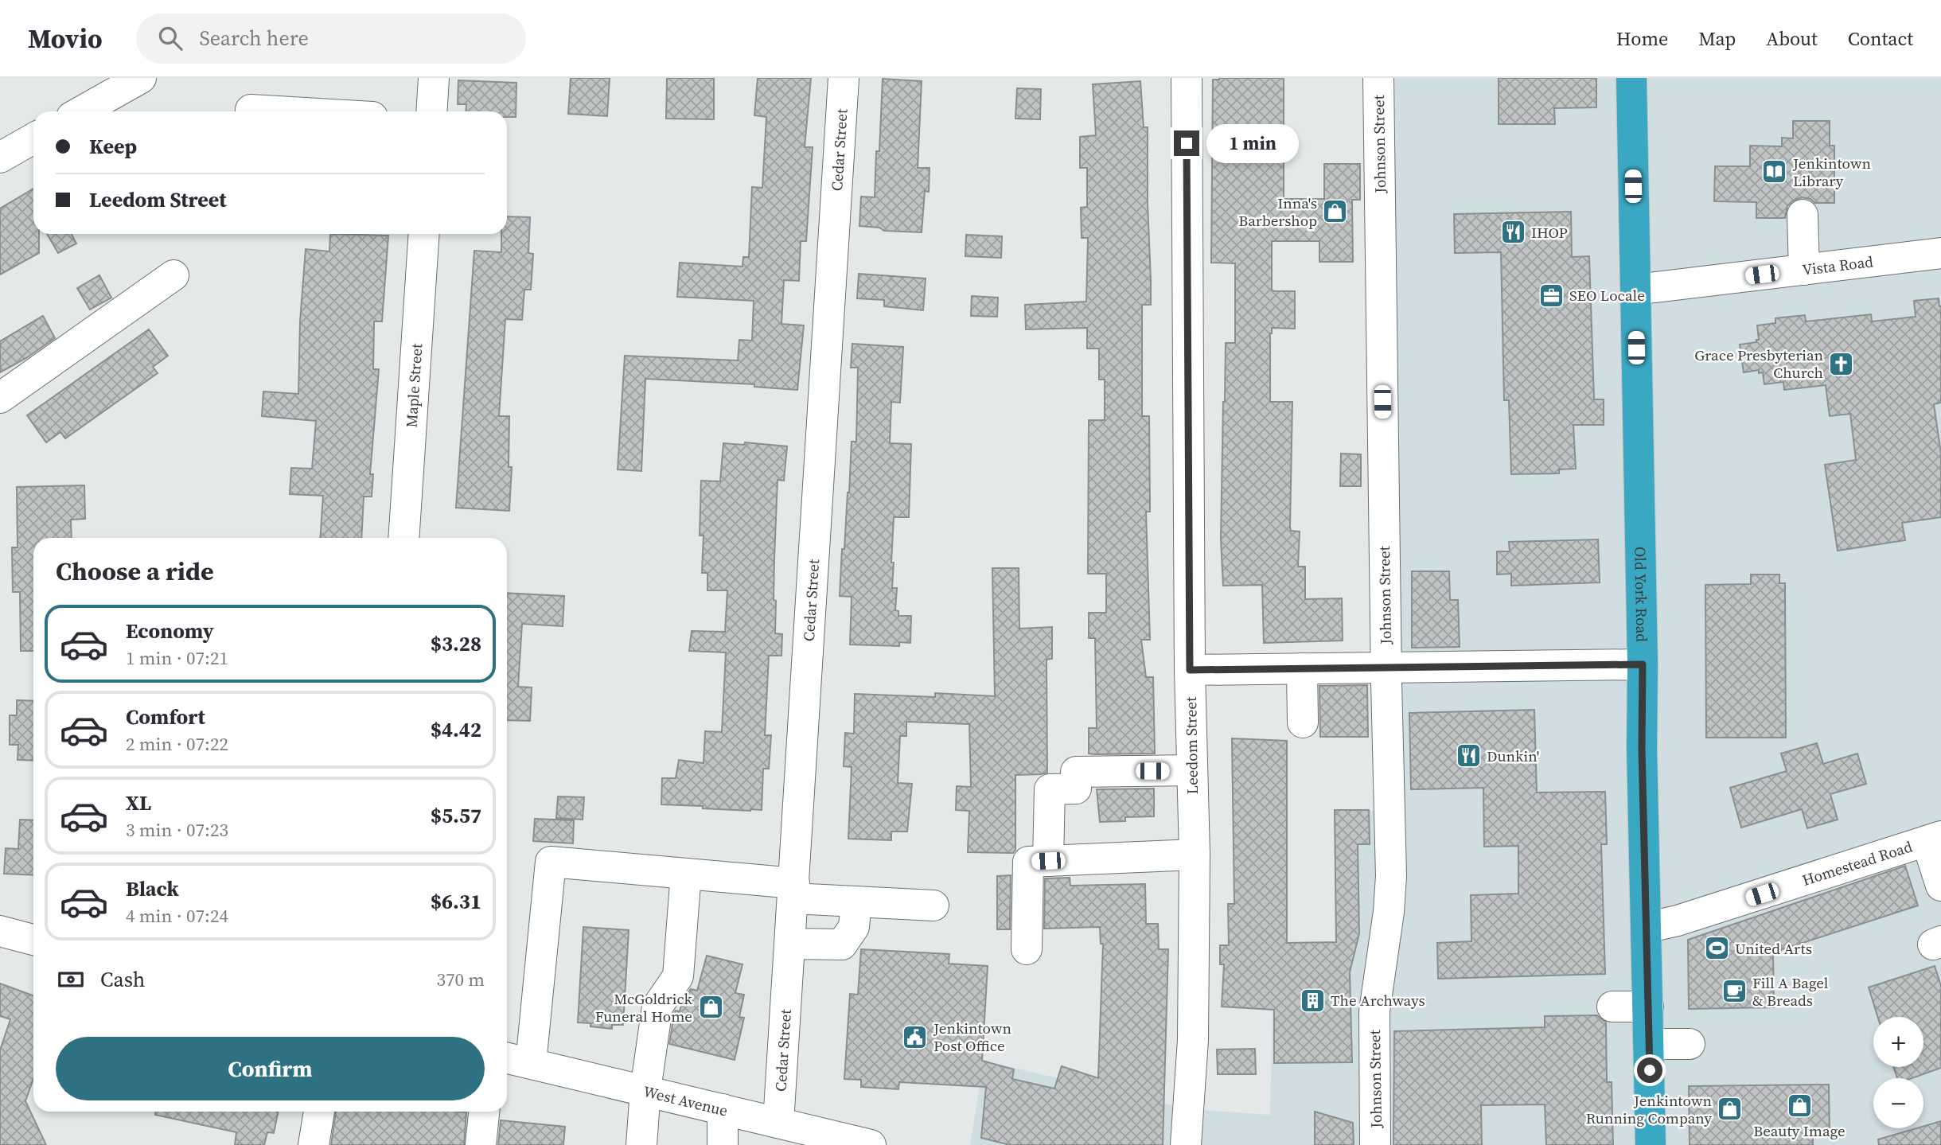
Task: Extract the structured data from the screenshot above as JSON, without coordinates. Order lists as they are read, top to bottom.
{
  "streets": {
    "highway": ["Old York Road"],
    "street": [
      "Johnson Street",
      "Cedar Street",
      "Vista Road",
      "Maple Street",
      "Leedom Street",
      "Homestead Road",
      "West Avenue"
    ]
  },
  "crossings": [
    ["Cedar Street", "West Avenue"],
    ["Vista Road", "Old York Road"],
    ["Old York Road", "Homestead Road"]
  ],
  "places": {
    "library": ["Jenkintown Library"],
    "shop": [
      "Inna's Barbershop",
      "McGoldrick Funeral Home",
      "Beauty Image",
      "Jenkintown Running Company"
    ],
    "restaurant": ["IHOP", "Dunkin'"],
    "office": ["SEO Locale"],
    "church": ["Grace Presbyterian Church"],
    "sports": ["United Arts"],
    "cafe": ["Fill A Bagel & Breads"],
    "building": ["The Archways"],
    "public building": ["Jenkintown Post Office"]
  },
  "page": {
    "header": "Movio",
    "search": "Search here",
    "nav": [
      "Home",
      "Map",
      "About",
      "Contact"
    ],
    "banner": ["Keep", "Leedom Street"],
    "bubble": "1 min",
    "heading": "Choose a ride",
    "list": [
      {
        "name": "Economy",
        "note": "1 min · 07:21",
        "value": "$3.28"
      },
      {
        "name": "Comfort",
        "note": "2 min · 07:22",
        "value": "$4.42"
      },
      {
        "name": "XL",
        "note": "3 min · 07:23",
        "value": "$5.57"
      },
      {
        "name": "Black",
        "note": "4 min · 07:24",
        "value": "$6.31"
      }
    ],
    "pay": ["Cash", "370 m"],
    "map_buttons": ["+", "−"],
    "buttons": "Confirm"
  }
}
